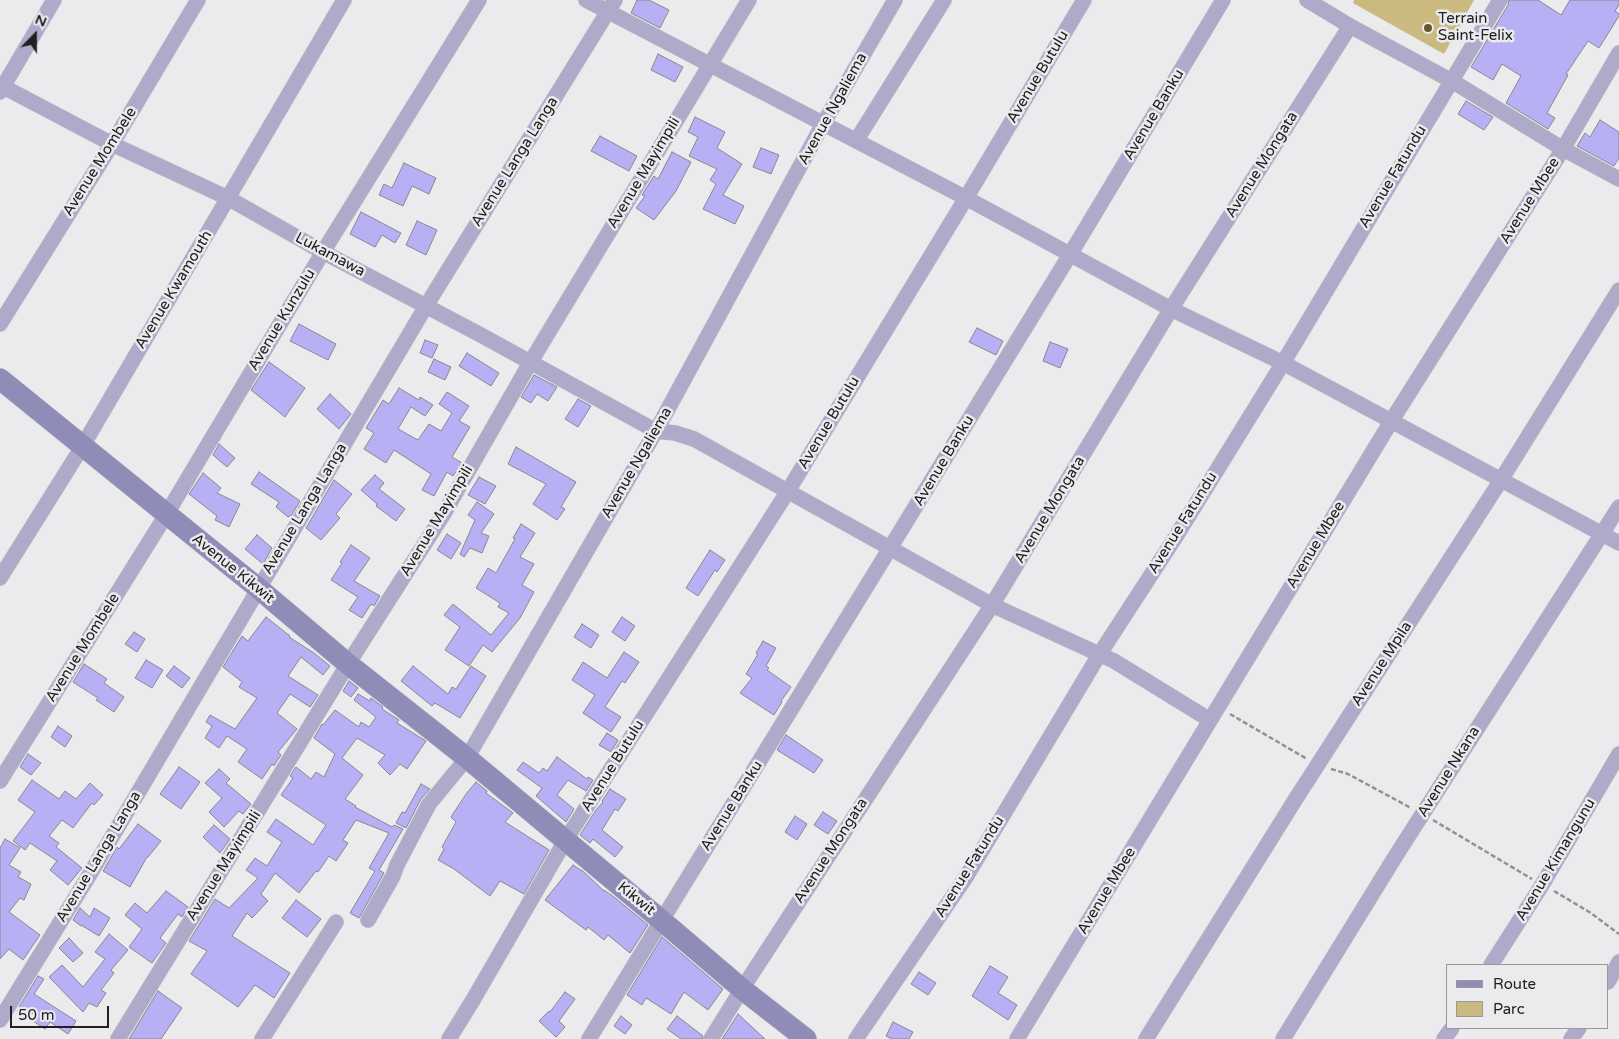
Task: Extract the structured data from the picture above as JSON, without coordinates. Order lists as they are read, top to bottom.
{
  "streets": {
    "main road": ["Avenue Kikwit", "Kikwit"],
    "street": [
      "Avenue Butulu",
      "Avenue Ngaliema",
      "Avenue Banku",
      "Avenue Mombele",
      "Avenue Langa Langa",
      "Avenue Mongata",
      "Avenue Mayimpili",
      "Avenue Fatundu",
      "Avenue Mbee",
      "Lukamawa",
      "Avenue Kwamouth",
      "Avenue Kunzulu",
      "Avenue Mpila",
      "Avenue Nkana",
      "Avenue Kimangunu"
    ]
  },
  "crossings": [
    ["Avenue Butulu", "Lukamawa"],
    ["Avenue Butulu", "Kikwit"],
    ["Avenue Ngaliema", "Lukamawa"],
    ["Avenue Ngaliema", "Avenue Kikwit"],
    ["Avenue Ngaliema", "Kikwit"],
    ["Avenue Banku", "Lukamawa"],
    ["Avenue Banku", "Kikwit"],
    ["Avenue Mombele", "Lukamawa"],
    ["Avenue Mombele", "Avenue Kunzulu"],
    ["Avenue Mombele", "Avenue Kikwit"],
    ["Avenue Langa Langa", "Lukamawa"],
    ["Avenue Langa Langa", "Avenue Kikwit"],
    ["Avenue Mongata", "Lukamawa"],
    ["Avenue Mongata", "Kikwit"],
    ["Avenue Mayimpili", "Lukamawa"],
    ["Avenue Mayimpili", "Avenue Kikwit"],
    ["Avenue Fatundu", "Lukamawa"],
    ["Avenue Mbee", "Lukamawa"],
    ["Lukamawa", "Avenue Kwamouth"],
    ["Lukamawa", "Avenue Kunzulu"],
    ["Avenue Kwamouth", "Avenue Kikwit"],
    ["Avenue Kunzulu", "Avenue Kikwit"],
    ["Avenue Kikwit", "Kikwit"]
  ],
  "places": ["Terrain Saint-Felix"],
  "legend": ["Route", "Parc"],
  "scale_bar": "50 m",
  "north": "top"
}
